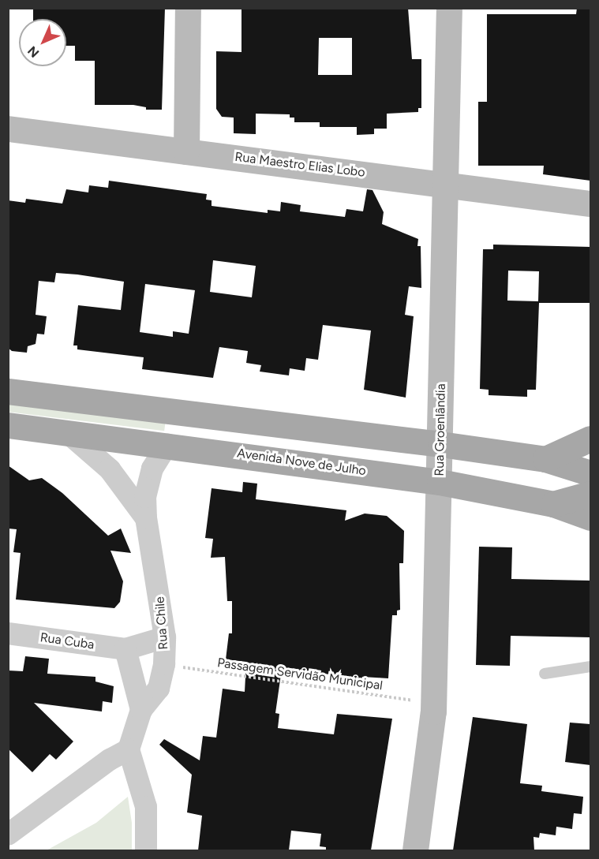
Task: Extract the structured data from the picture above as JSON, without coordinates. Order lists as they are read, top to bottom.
{
  "streets": {
    "main road": ["Rua Maestro Elias Lobo", "Rua Groenlândia", "Avenida Nove de Julho"],
    "street": ["Rua Chile", "Rua Cuba"],
    "path": ["Passagem Servidão Municipal"]
  },
  "crossings": [
    ["Rua Maestro Elias Lobo", "Rua Groenlândia"],
    ["Rua Groenlândia", "Avenida Nove de Julho"],
    ["Rua Groenlândia", "Passagem Servidão Municipal"],
    ["Avenida Nove de Julho", "Rua Chile"],
    ["Rua Chile", "Rua Cuba"],
    ["Rua Chile", "Passagem Servidão Municipal"]
  ],
  "north": "bottom left"
}
